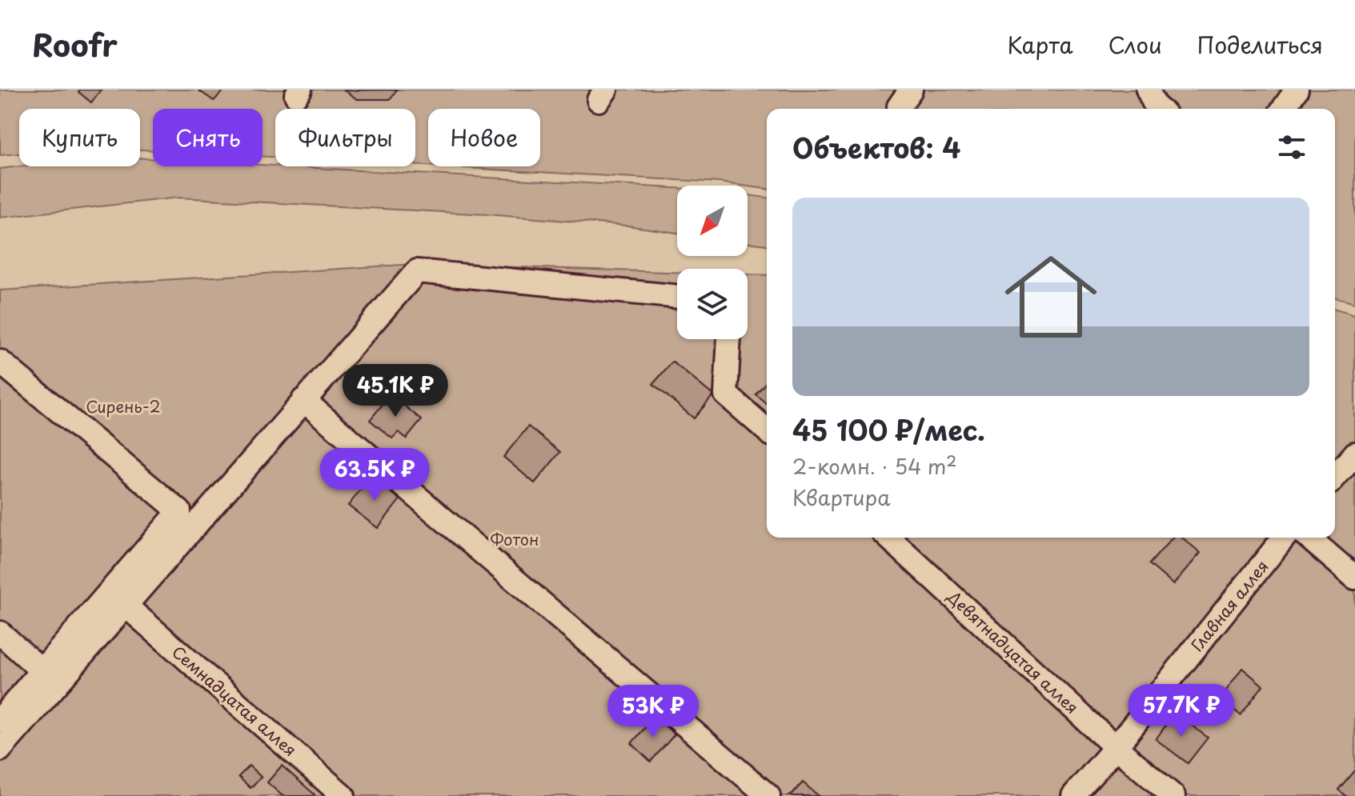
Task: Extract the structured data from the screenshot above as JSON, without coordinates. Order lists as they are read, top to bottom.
{
  "streets": {
    "street": ["Главная аллея", "Девятнадцатая аллея", "Семнадцатая аллея"]
  },
  "crossings": [
    ["Главная аллея", "Девятнадцатая аллея"]
  ],
  "parks": ["Сирень-2", "Фотон"],
  "north": "bottom left",
  "page": {
    "header": "Roofr",
    "nav": ["Карта", "Слои", "Поделиться"],
    "chip": [
      "Купить",
      "Снять",
      "Фильтры",
      "Новое"
    ],
    "heading": "Объектов: 4",
    "list": [
      {
        "name": "45 100 ₽/мес.",
        "note": "2-комн. · 54 m² · Квартира"
      }
    ],
    "price": [
      "45.1K ₽",
      "63.5K ₽",
      "57.7K ₽",
      "53K ₽"
    ]
  }
}
